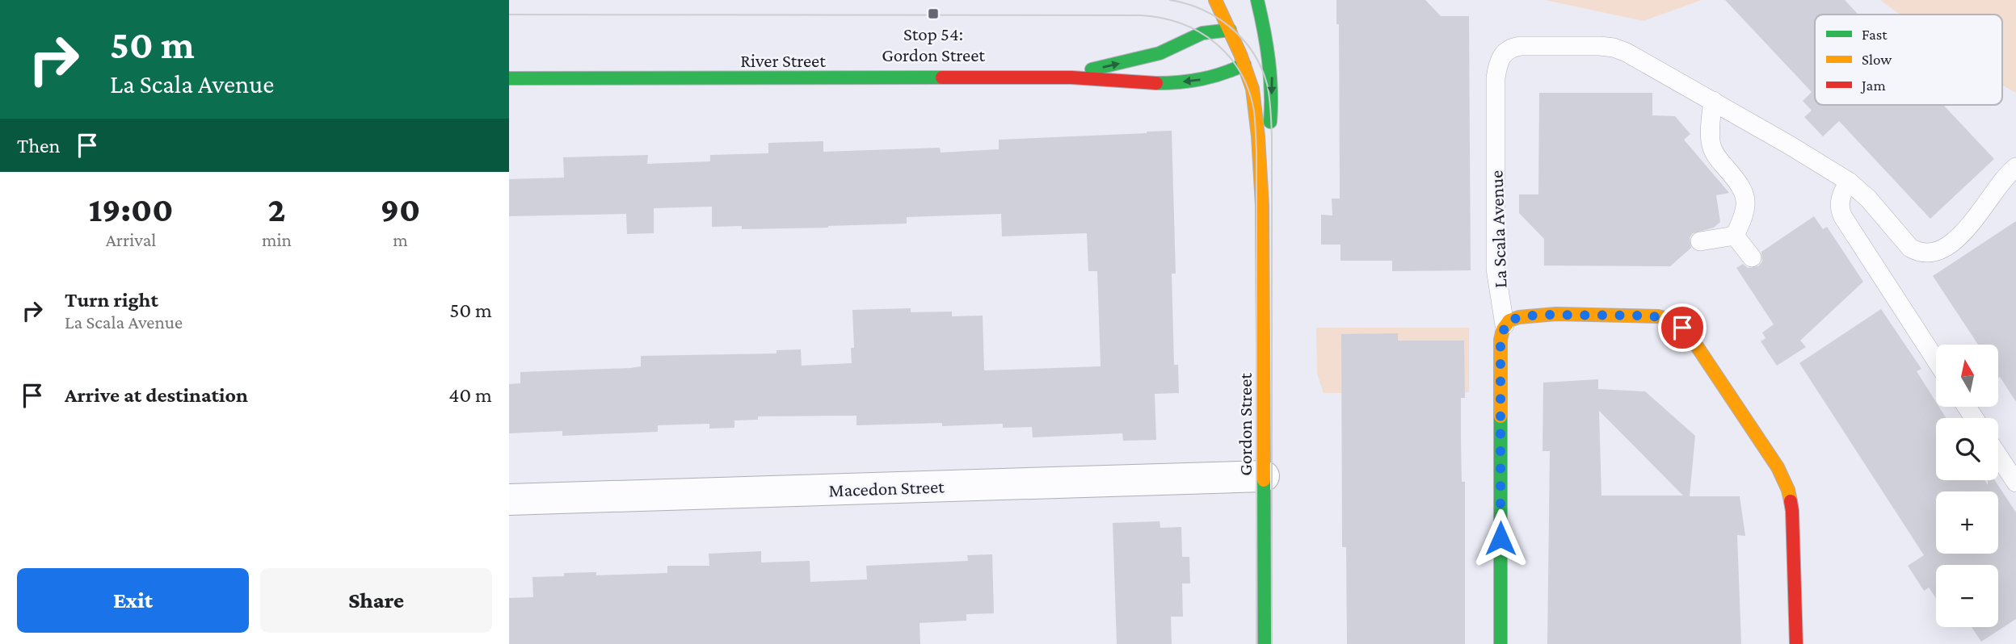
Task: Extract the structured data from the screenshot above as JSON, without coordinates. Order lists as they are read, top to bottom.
{
  "streets": {
    "street": ["River Street", "Gordon Street", "Macedon Street"],
    "lane": ["La Scala Avenue"]
  },
  "crossings": [
    ["River Street", "Gordon Street"],
    ["Gordon Street", "Macedon Street"]
  ],
  "places": {
    "transit": ["Stop 54: Gordon Street"]
  },
  "legend": ["Fast", "Slow", "Jam"],
  "north": "top",
  "page": {
    "turn": ["50 m", "La Scala Avenue"],
    "then": "Then",
    "eta": [
      "19:00",
      "Arrival",
      "2",
      "min",
      "90",
      "m"
    ],
    "list": [
      {
        "name": "Turn right",
        "note": "La Scala Avenue",
        "value": "50 m"
      },
      {
        "name": "Arrive at destination",
        "value": "40 m"
      }
    ],
    "map_buttons": ["+", "−"],
    "buttons": ["Exit", "Share"]
  }
}
